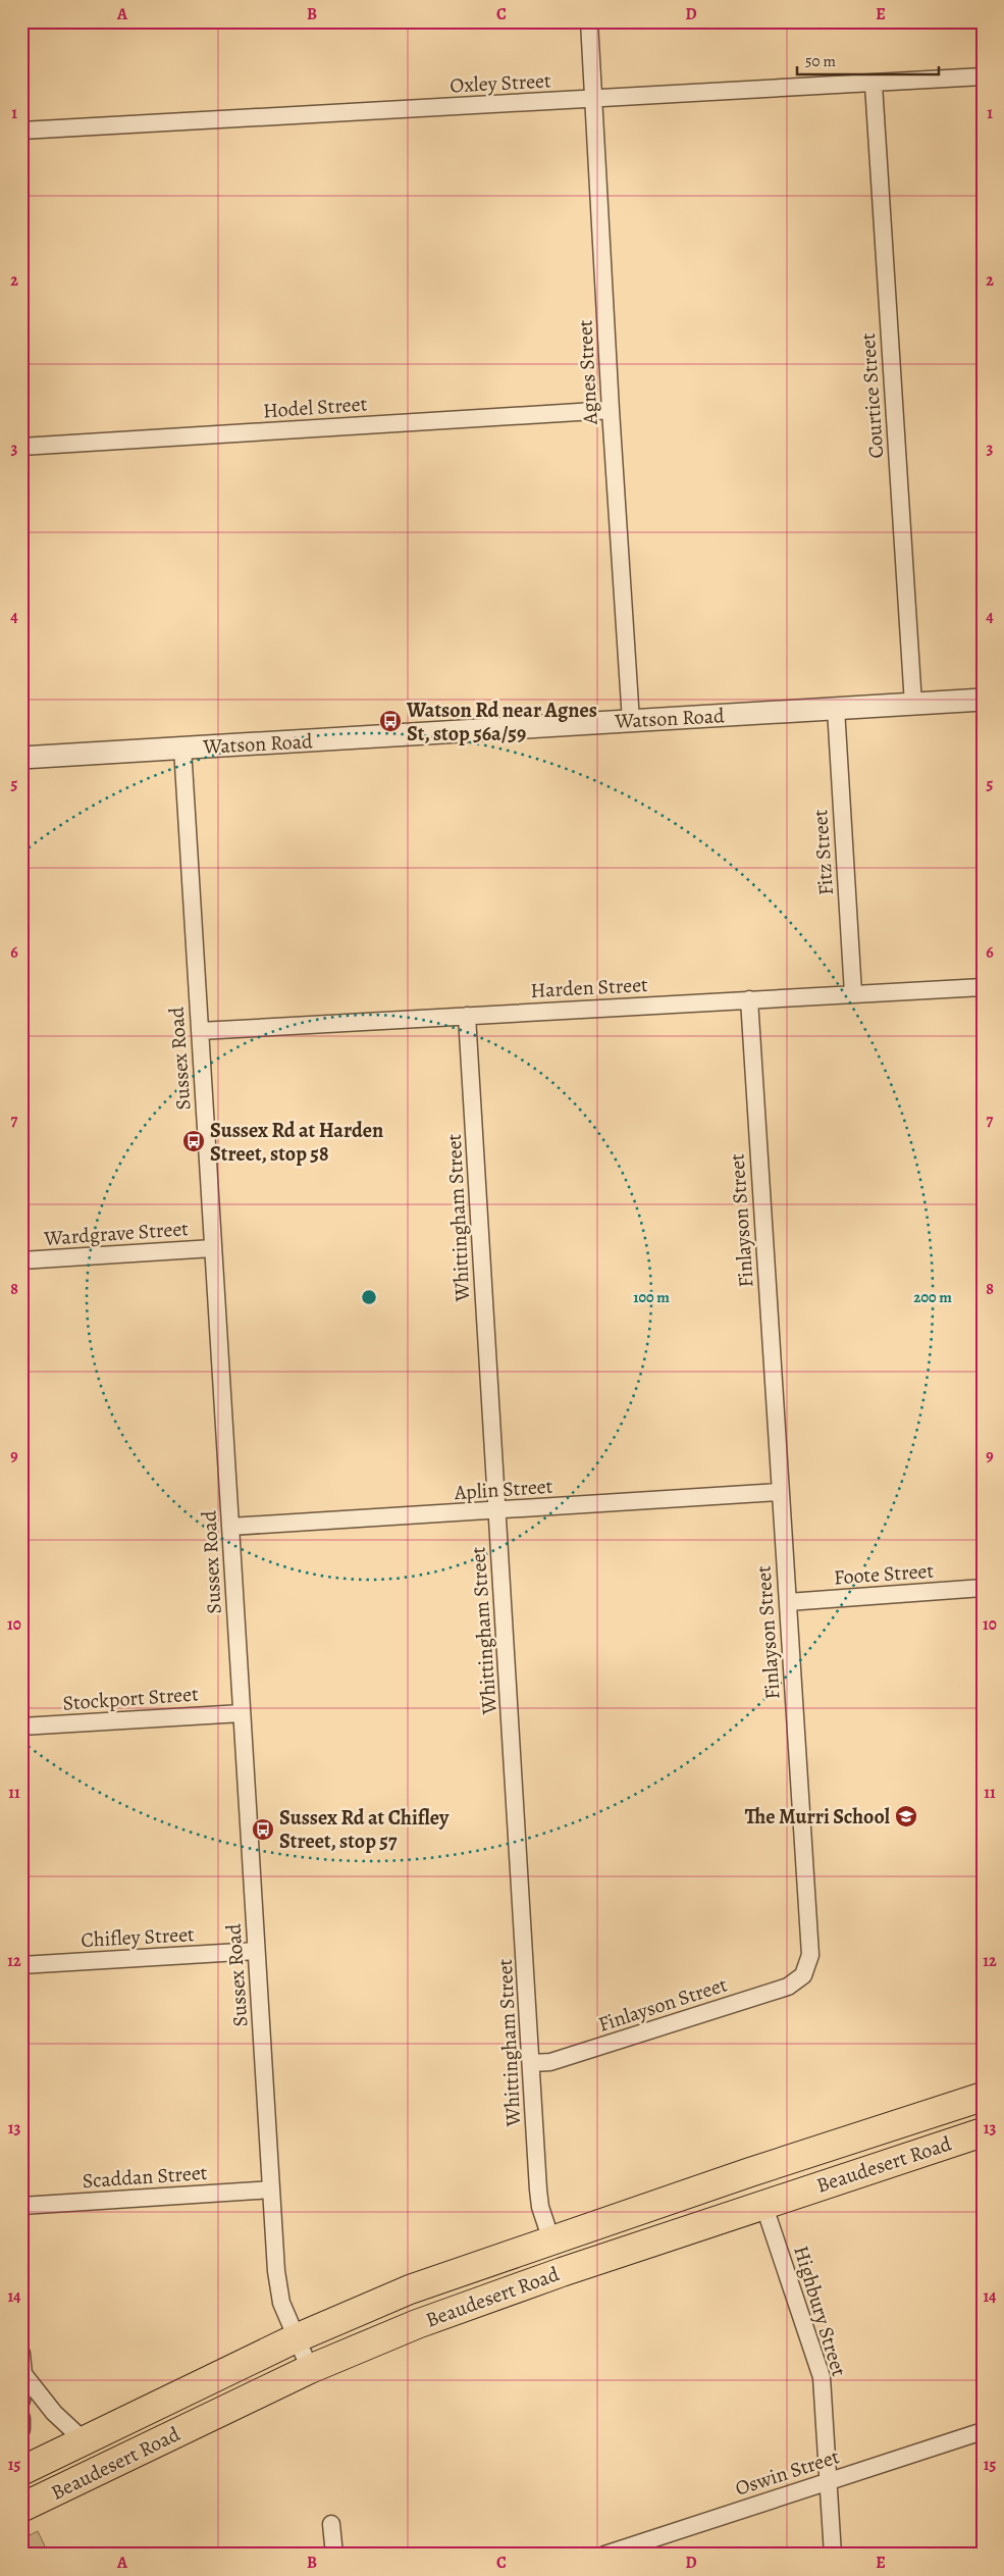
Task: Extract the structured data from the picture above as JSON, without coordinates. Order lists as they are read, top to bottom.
{
  "streets": {
    "highway": ["Beaudesert Road"],
    "street": [
      "Oxley Street",
      "Agnes Street",
      "Courtice Street",
      "Hodel Street",
      "Watson Road",
      "Fitz Street",
      "Harden Street",
      "Sussex Road",
      "Whittingham Street",
      "Finlayson Street",
      "Wardgrave Street",
      "Aplin Street",
      "Foote Street",
      "Stockport Street",
      "Chifley Street",
      "Scaddan Street",
      "Highbury Street",
      "Oswin Street"
    ]
  },
  "crossings": [
    ["Oxley Street", "Agnes Street"],
    ["Oxley Street", "Courtice Street"],
    ["Agnes Street", "Hodel Street"],
    ["Agnes Street", "Watson Road"],
    ["Courtice Street", "Watson Road"],
    ["Watson Road", "Fitz Street"],
    ["Watson Road", "Sussex Road"],
    ["Fitz Street", "Harden Street"],
    ["Harden Street", "Sussex Road"],
    ["Harden Street", "Whittingham Street"],
    ["Harden Street", "Finlayson Street"],
    ["Sussex Road", "Wardgrave Street"],
    ["Sussex Road", "Aplin Street"],
    ["Sussex Road", "Stockport Street"],
    ["Sussex Road", "Chifley Street"],
    ["Sussex Road", "Beaudesert Road"],
    ["Sussex Road", "Scaddan Street"],
    ["Whittingham Street", "Finlayson Street"],
    ["Whittingham Street", "Aplin Street"],
    ["Whittingham Street", "Beaudesert Road"],
    ["Finlayson Street", "Aplin Street"],
    ["Finlayson Street", "Foote Street"],
    ["Beaudesert Road", "Highbury Street"],
    ["Highbury Street", "Oswin Street"]
  ],
  "places": {
    "bus stop": ["Watson Rd near Agnes St, stop 56a/59", "Sussex Rd at Harden Street, stop 58", "Sussex Rd at Chifley Street, stop 57"],
    "school or university": ["The Murri School"]
  },
  "scale_bar": "50 m",
  "grid": {
    "columns": [
      "A",
      "B",
      "C",
      "D",
      "E"
    ],
    "rows": [
      "1",
      "2",
      "3",
      "4",
      "5",
      "6",
      "7",
      "8",
      "9",
      "10",
      "11",
      "12",
      "13",
      "14",
      "15"
    ]
  },
  "rings": ["100 m", "200 m"]
}
